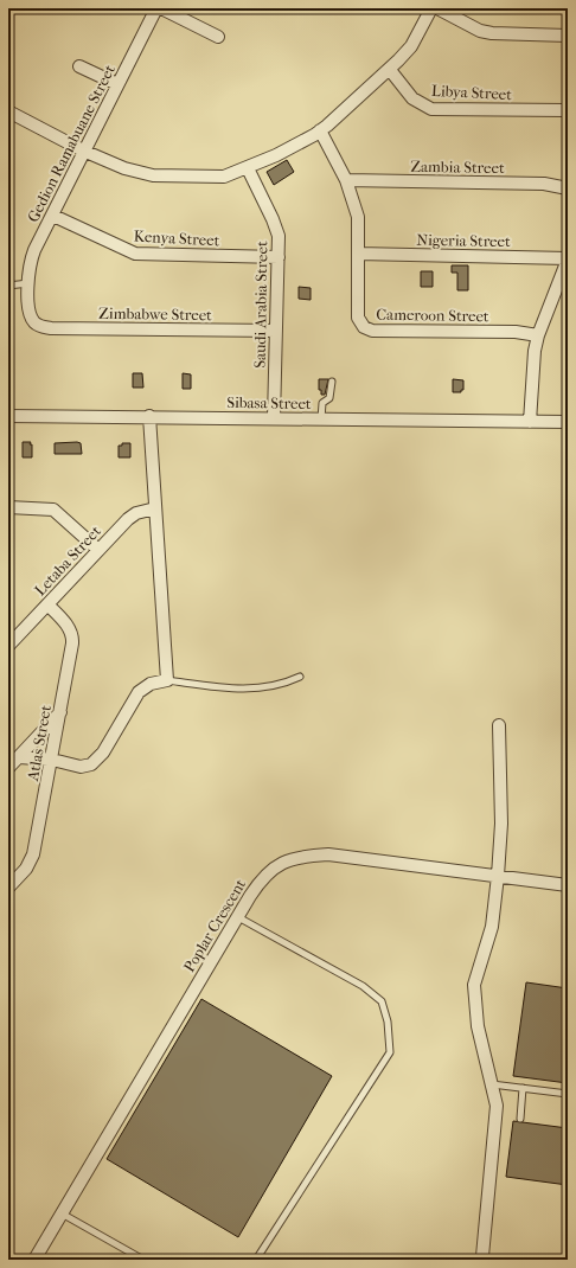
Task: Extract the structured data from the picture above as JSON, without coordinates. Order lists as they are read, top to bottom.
{
  "streets": {
    "street": [
      "Libya Street",
      "Gedion Ramabuane Street",
      "Zambia Street",
      "Kenya Street",
      "Nigeria Street",
      "Saudi Arabia Street",
      "Zimbabwe Street",
      "Cameroon Street",
      "Sibasa Street",
      "Letaba Street",
      "Atlas Street",
      "Poplar Crescent"
    ]
  },
  "crossings": [
    ["Gedion Ramabuane Street", "Kenya Street"],
    ["Gedion Ramabuane Street", "Zimbabwe Street"],
    ["Zambia Street", "Cameroon Street"],
    ["Kenya Street", "Saudi Arabia Street"],
    ["Nigeria Street", "Cameroon Street"],
    ["Saudi Arabia Street", "Zimbabwe Street"],
    ["Saudi Arabia Street", "Sibasa Street"],
    ["Letaba Street", "Atlas Street"]
  ]
}
